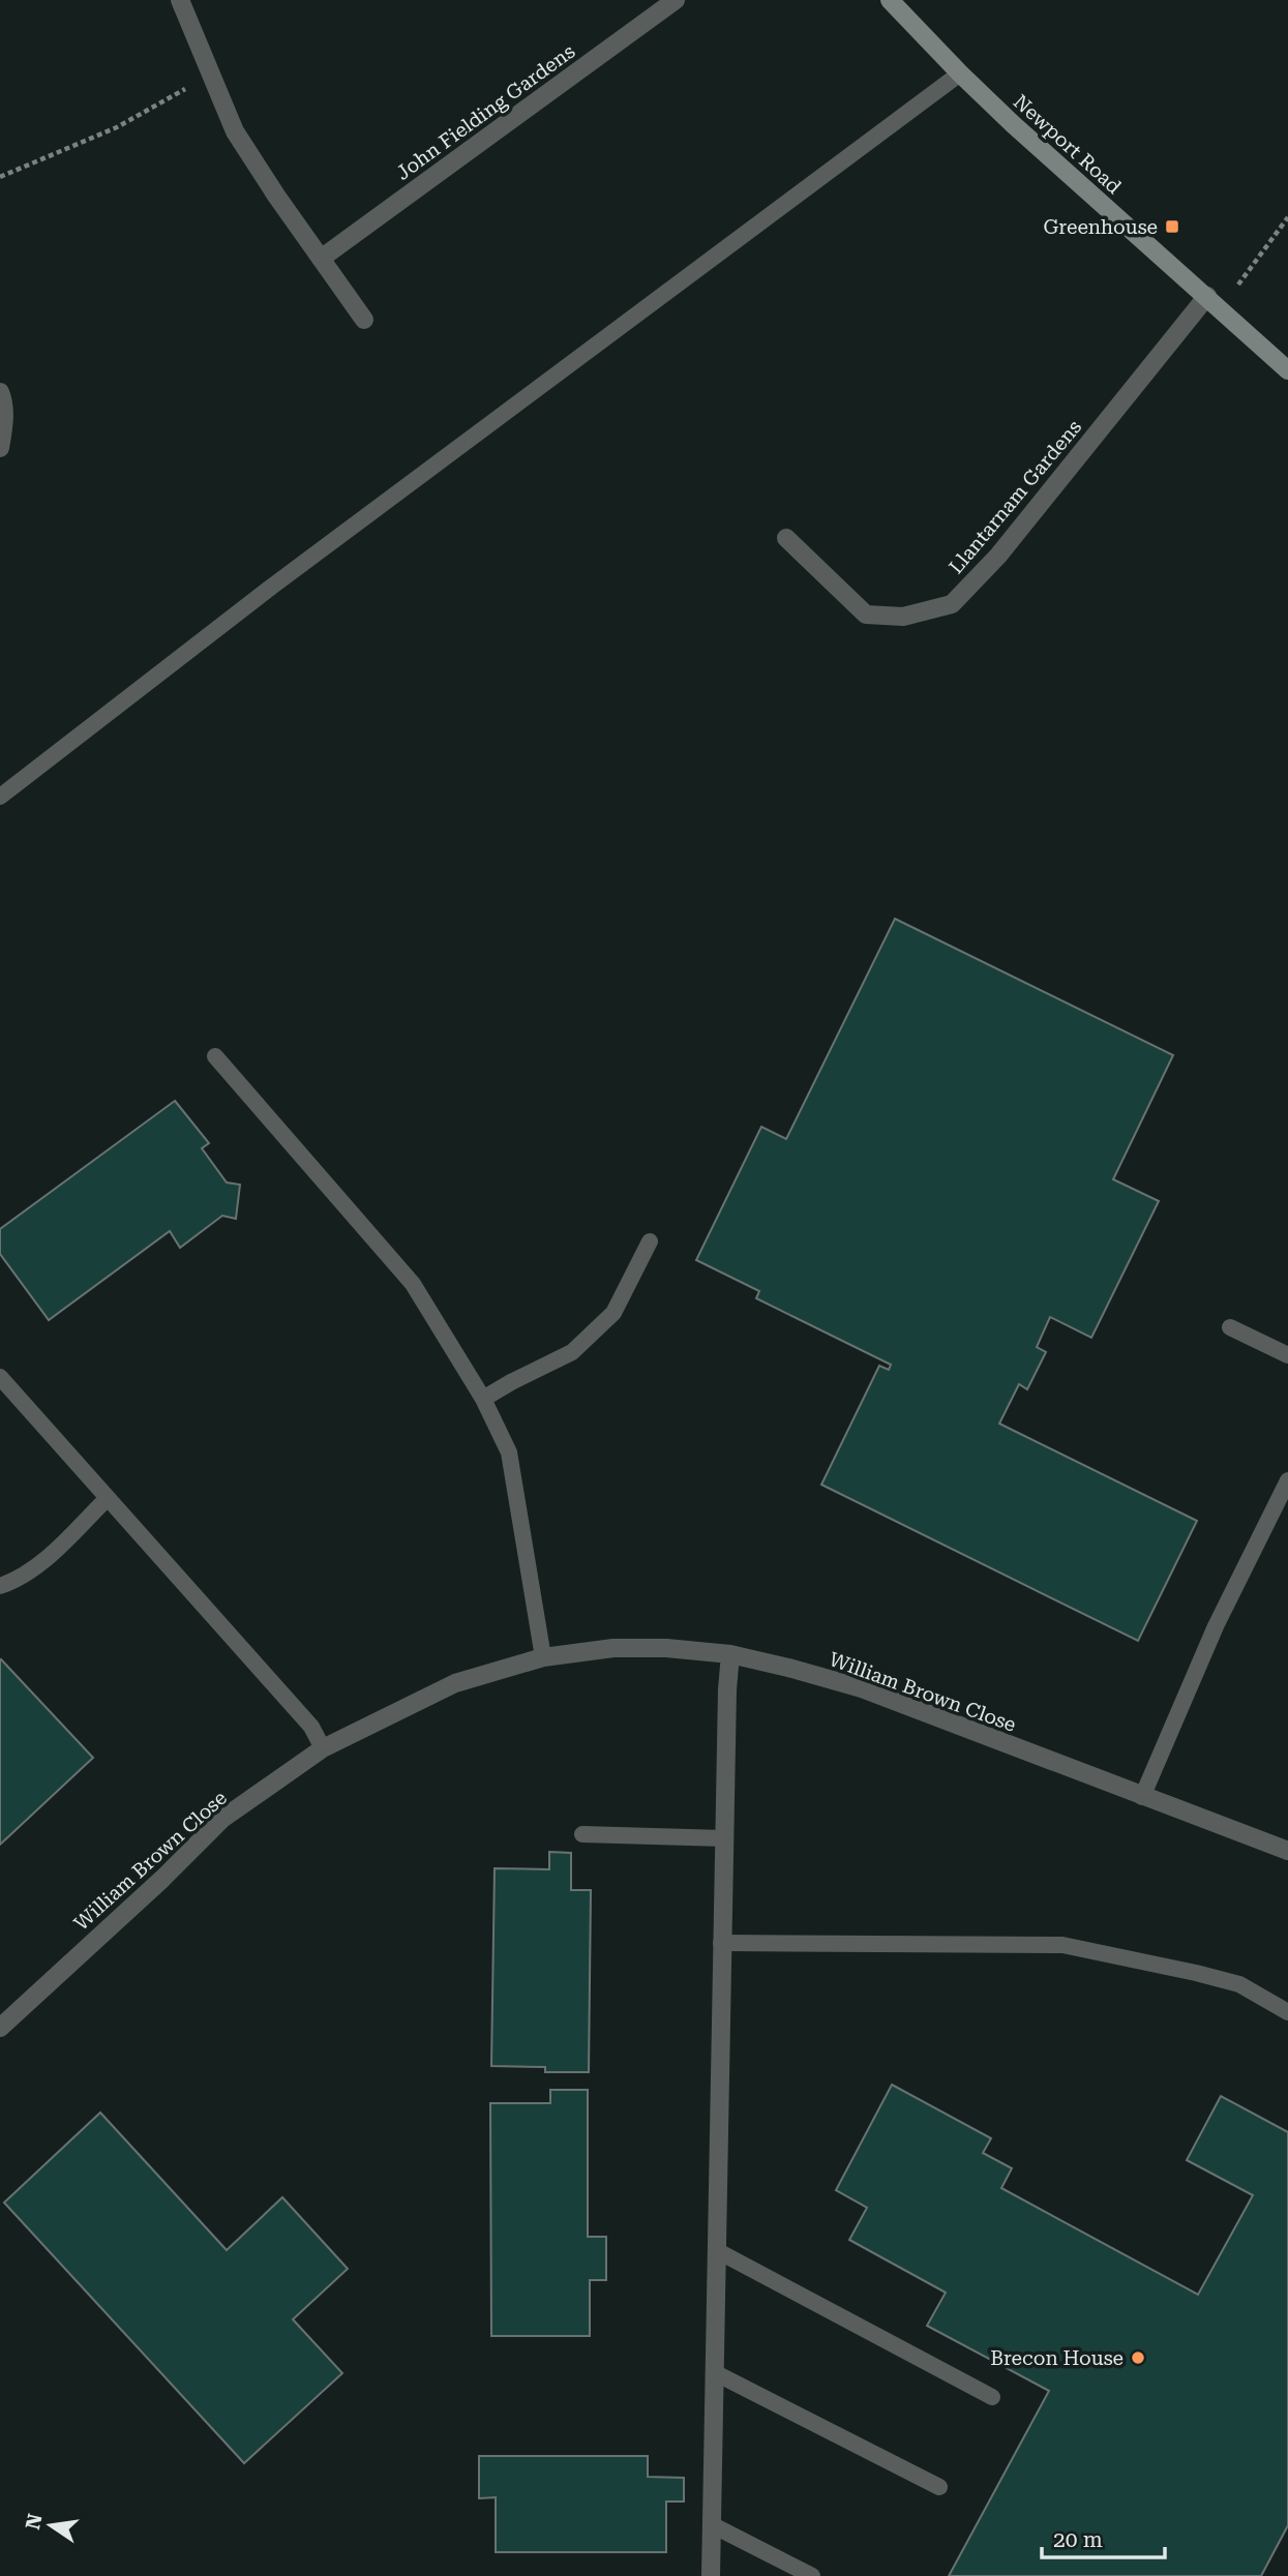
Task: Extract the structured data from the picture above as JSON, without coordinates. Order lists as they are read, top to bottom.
{
  "streets": {
    "street": [
      "John Fielding Gardens",
      "Newport Road",
      "Llantarnam Gardens",
      "William Brown Close"
    ]
  },
  "crossings": [
    ["Newport Road", "Llantarnam Gardens"]
  ],
  "places": {
    "transit": ["Greenhouse"],
    "other": ["Brecon House"]
  },
  "scale_bar": "20 m",
  "north": "left"
}
